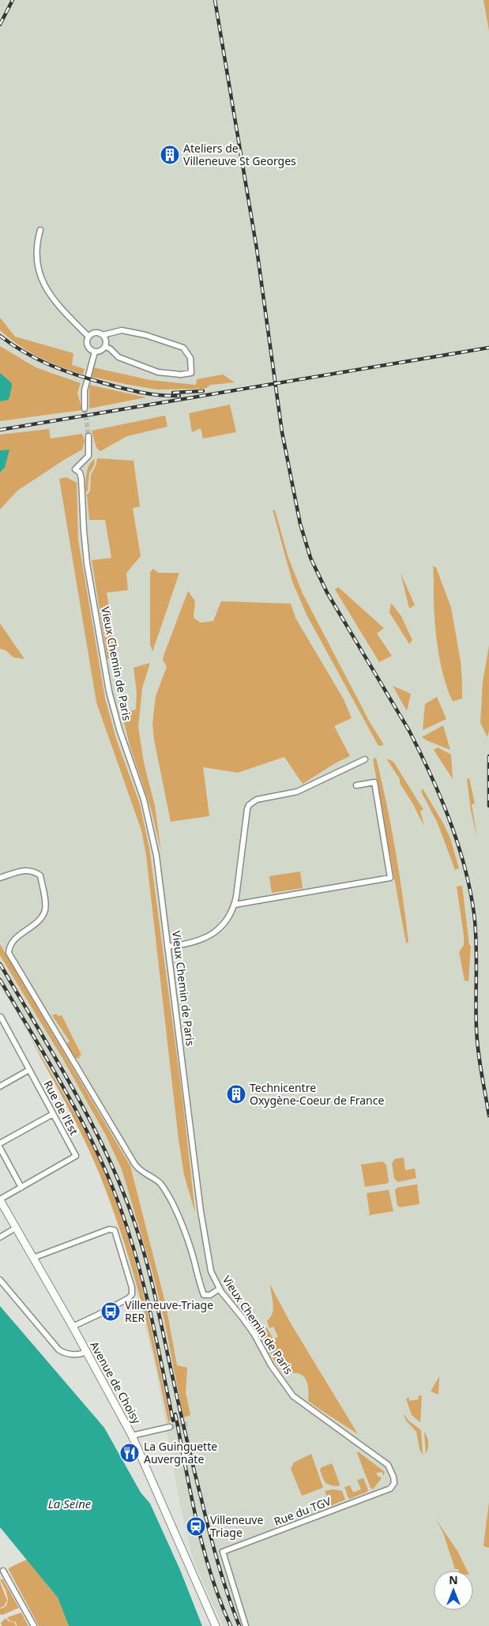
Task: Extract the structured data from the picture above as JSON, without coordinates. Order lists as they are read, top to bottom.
{
  "streets": {
    "main road": ["Avenue de Choisy"],
    "street": ["Vieux Chemin de Paris", "Rue de l'Est", "Rue du TGV"]
  },
  "crossings": [
    ["Vieux Chemin de Paris", "Rue du TGV"]
  ],
  "water": ["La Seine"],
  "places": {
    "building": ["Ateliers de Villeneuve St Georges", "Technicentre Oxygène-Coeur de France"],
    "bus stop": ["Villeneuve-Triage RER"],
    "restaurant": ["La Guinguette Auvergnate"],
    "station": ["Villeneuve Triage"]
  },
  "north": "top"
}
